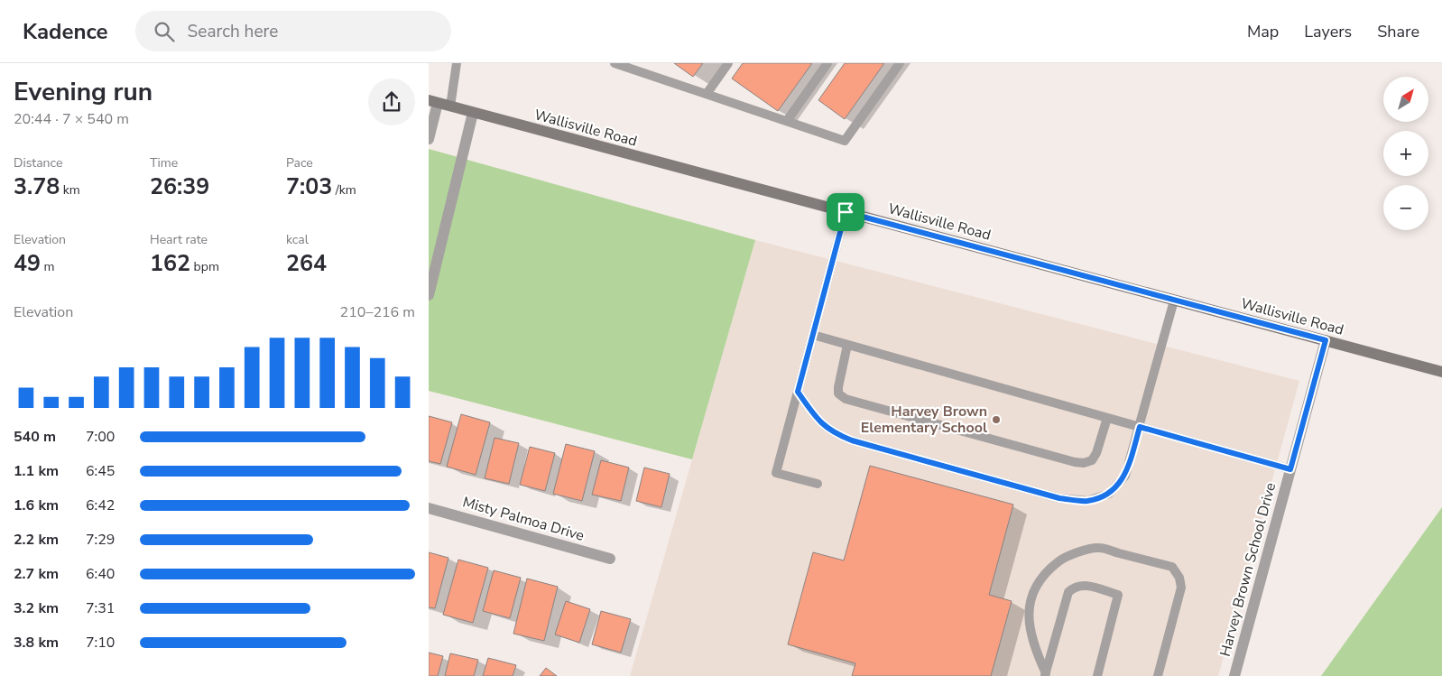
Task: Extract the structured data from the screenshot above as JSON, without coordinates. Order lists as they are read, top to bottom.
{
  "streets": {
    "main road": ["Wallisville Road"],
    "street": ["Misty Palmoa Drive", "Harvey Brown School Drive"]
  },
  "crossings": [
    ["Wallisville Road", "Harvey Brown School Drive"]
  ],
  "places": ["Harvey Brown Elementary School"],
  "north": "top right",
  "page": {
    "header": "Kadence",
    "search": "Search here",
    "nav": ["Map", "Layers", "Share"],
    "heading": ["Evening run", "20:44 · 7 × 540 m"],
    "map_buttons": ["+", "−"],
    "stats": [
      ["Distance", "3.78 km"],
      ["Time", "26:39"],
      ["Pace", "7:03 /km"],
      ["Elevation", "49 m"],
      ["Heart rate", "162 bpm"],
      ["kcal", "264"]
    ],
    "chart": ["Elevation", "210–216 m"],
    "list": [
      {
        "name": "540 m",
        "note": "7:00"
      },
      {
        "name": "1.1 km",
        "note": "6:45"
      },
      {
        "name": "1.6 km",
        "note": "6:42"
      },
      {
        "name": "2.2 km",
        "note": "7:29"
      },
      {
        "name": "2.7 km",
        "note": "6:40"
      },
      {
        "name": "3.2 km",
        "note": "7:31"
      },
      {
        "name": "3.8 km",
        "note": "7:10"
      }
    ]
  }
}
